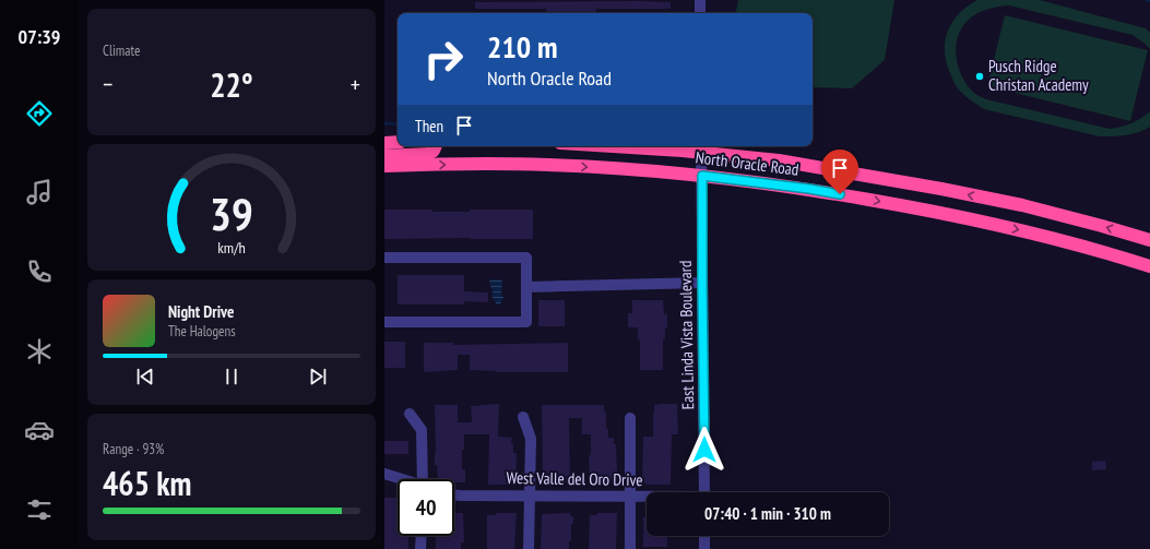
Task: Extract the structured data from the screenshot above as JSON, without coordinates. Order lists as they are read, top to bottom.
{
  "streets": {
    "highway": ["North Oracle Road"],
    "street": ["East Linda Vista Boulevard", "West Valle del Oro Drive"]
  },
  "crossings": [
    ["North Oracle Road", "East Linda Vista Boulevard"]
  ],
  "places": ["Pusch Ridge Christan Academy"],
  "page": {
    "tabs": "07:39",
    "tile": [
      "Climate",
      ["Range · 93%", "465 km"]
    ],
    "turn": ["210 m", "North Oracle Road"],
    "heat": ["−", "22°", "+"],
    "then": "Then",
    "song": ["Night Drive", "The Halogens"],
    "limit": "40",
    "trip": "07:40 · 1 min · 310 m",
    "gauge": ["39", "km/h"]
  }
}
